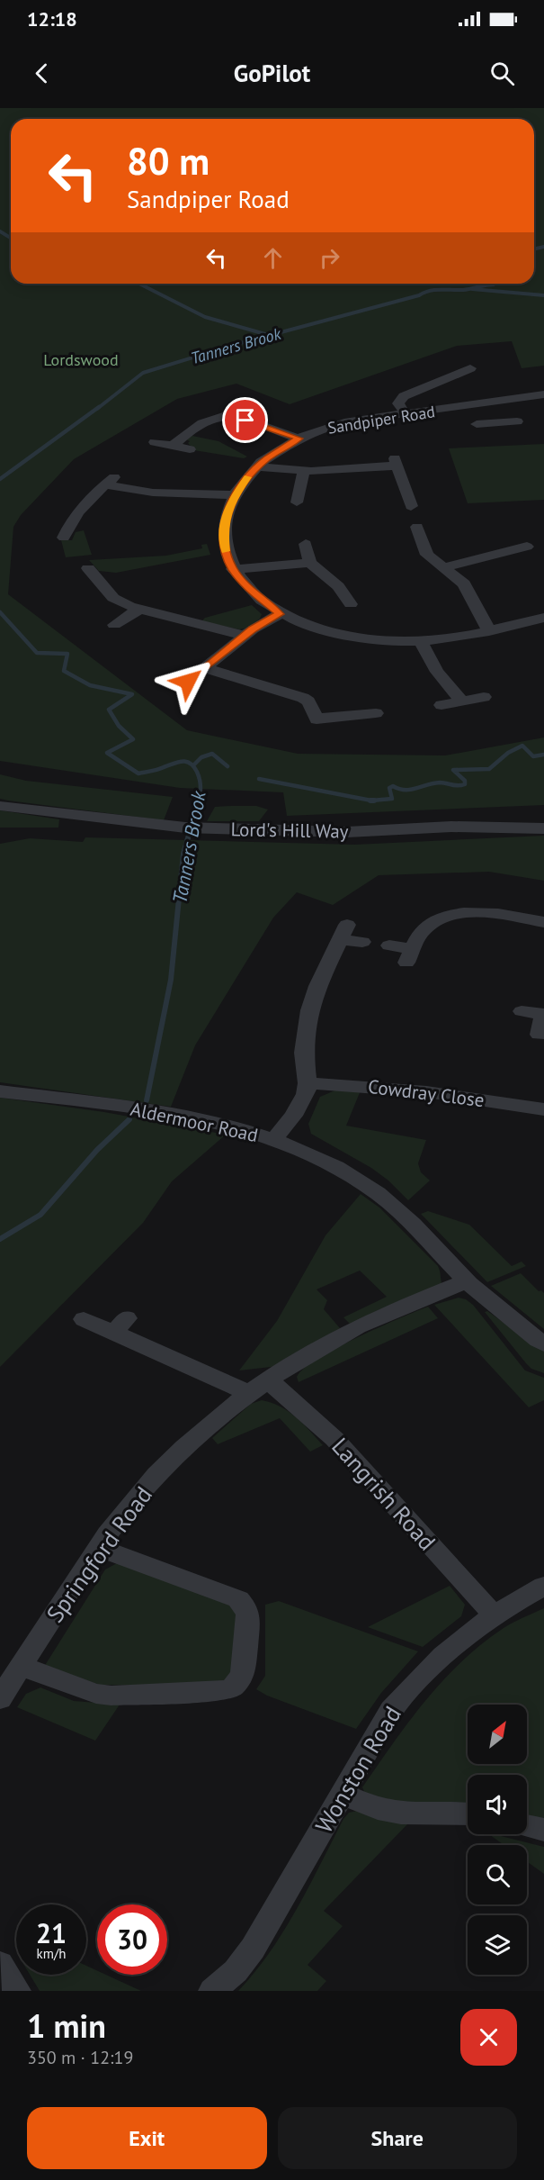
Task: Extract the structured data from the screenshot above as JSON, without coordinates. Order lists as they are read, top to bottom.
{
  "streets": {
    "street": [
      "Sandpiper Road",
      "Lord's Hill Way",
      "Cowdray Close",
      "Aldermoor Road",
      "Langrish Road",
      "Springford Road",
      "Wonston Road"
    ]
  },
  "crossings": [
    ["Aldermoor Road", "Springford Road"],
    ["Langrish Road", "Springford Road"],
    ["Langrish Road", "Wonston Road"]
  ],
  "water": ["Tanners Brook"],
  "parks": ["Lordswood"],
  "north": "top right",
  "page": {
    "status": "12:18",
    "header": "GoPilot",
    "turn": ["80 m", "Sandpiper Road"],
    "speed": "21 km/h",
    "limit": "30",
    "heading": ["1 min", "350 m · 12:19"],
    "buttons": ["Exit", "Share"]
  }
}
